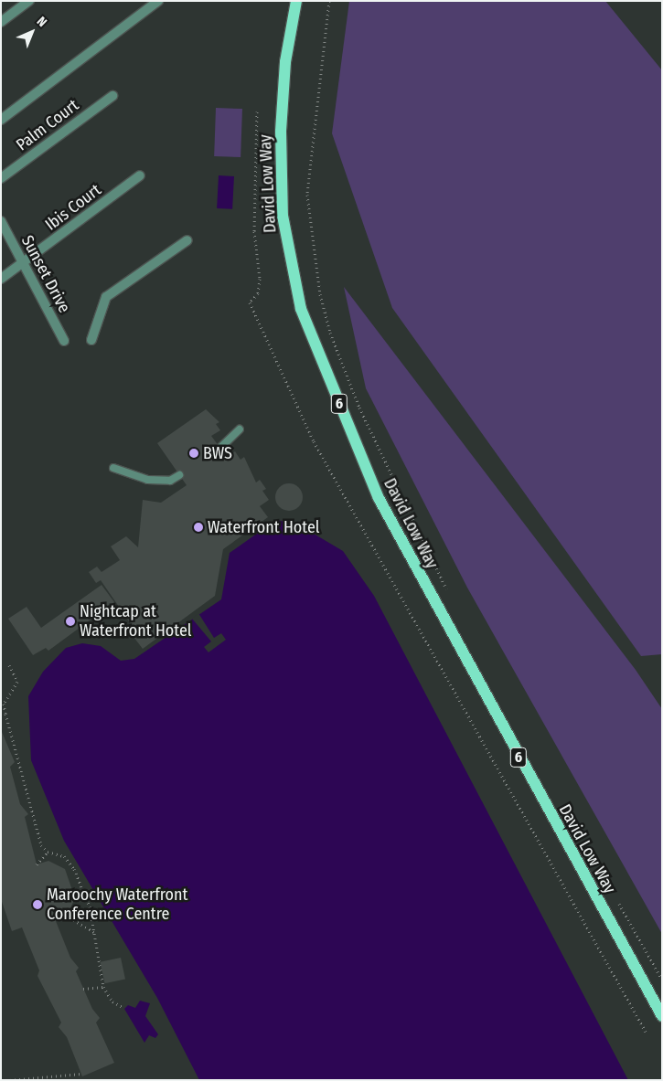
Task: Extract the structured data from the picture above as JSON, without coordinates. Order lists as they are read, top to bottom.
{
  "streets": {
    "main road": ["David Low Way", "6"],
    "street": ["Palm Court", "Ibis Court", "Sunset Drive"]
  },
  "crossings": [
    ["Ibis Court", "Sunset Drive"]
  ],
  "places": [
    "BWS",
    "Waterfront Hotel",
    "Nightcap at Waterfront Hotel",
    "Maroochy Waterfront Conference Centre"
  ],
  "north": "top right"
}
